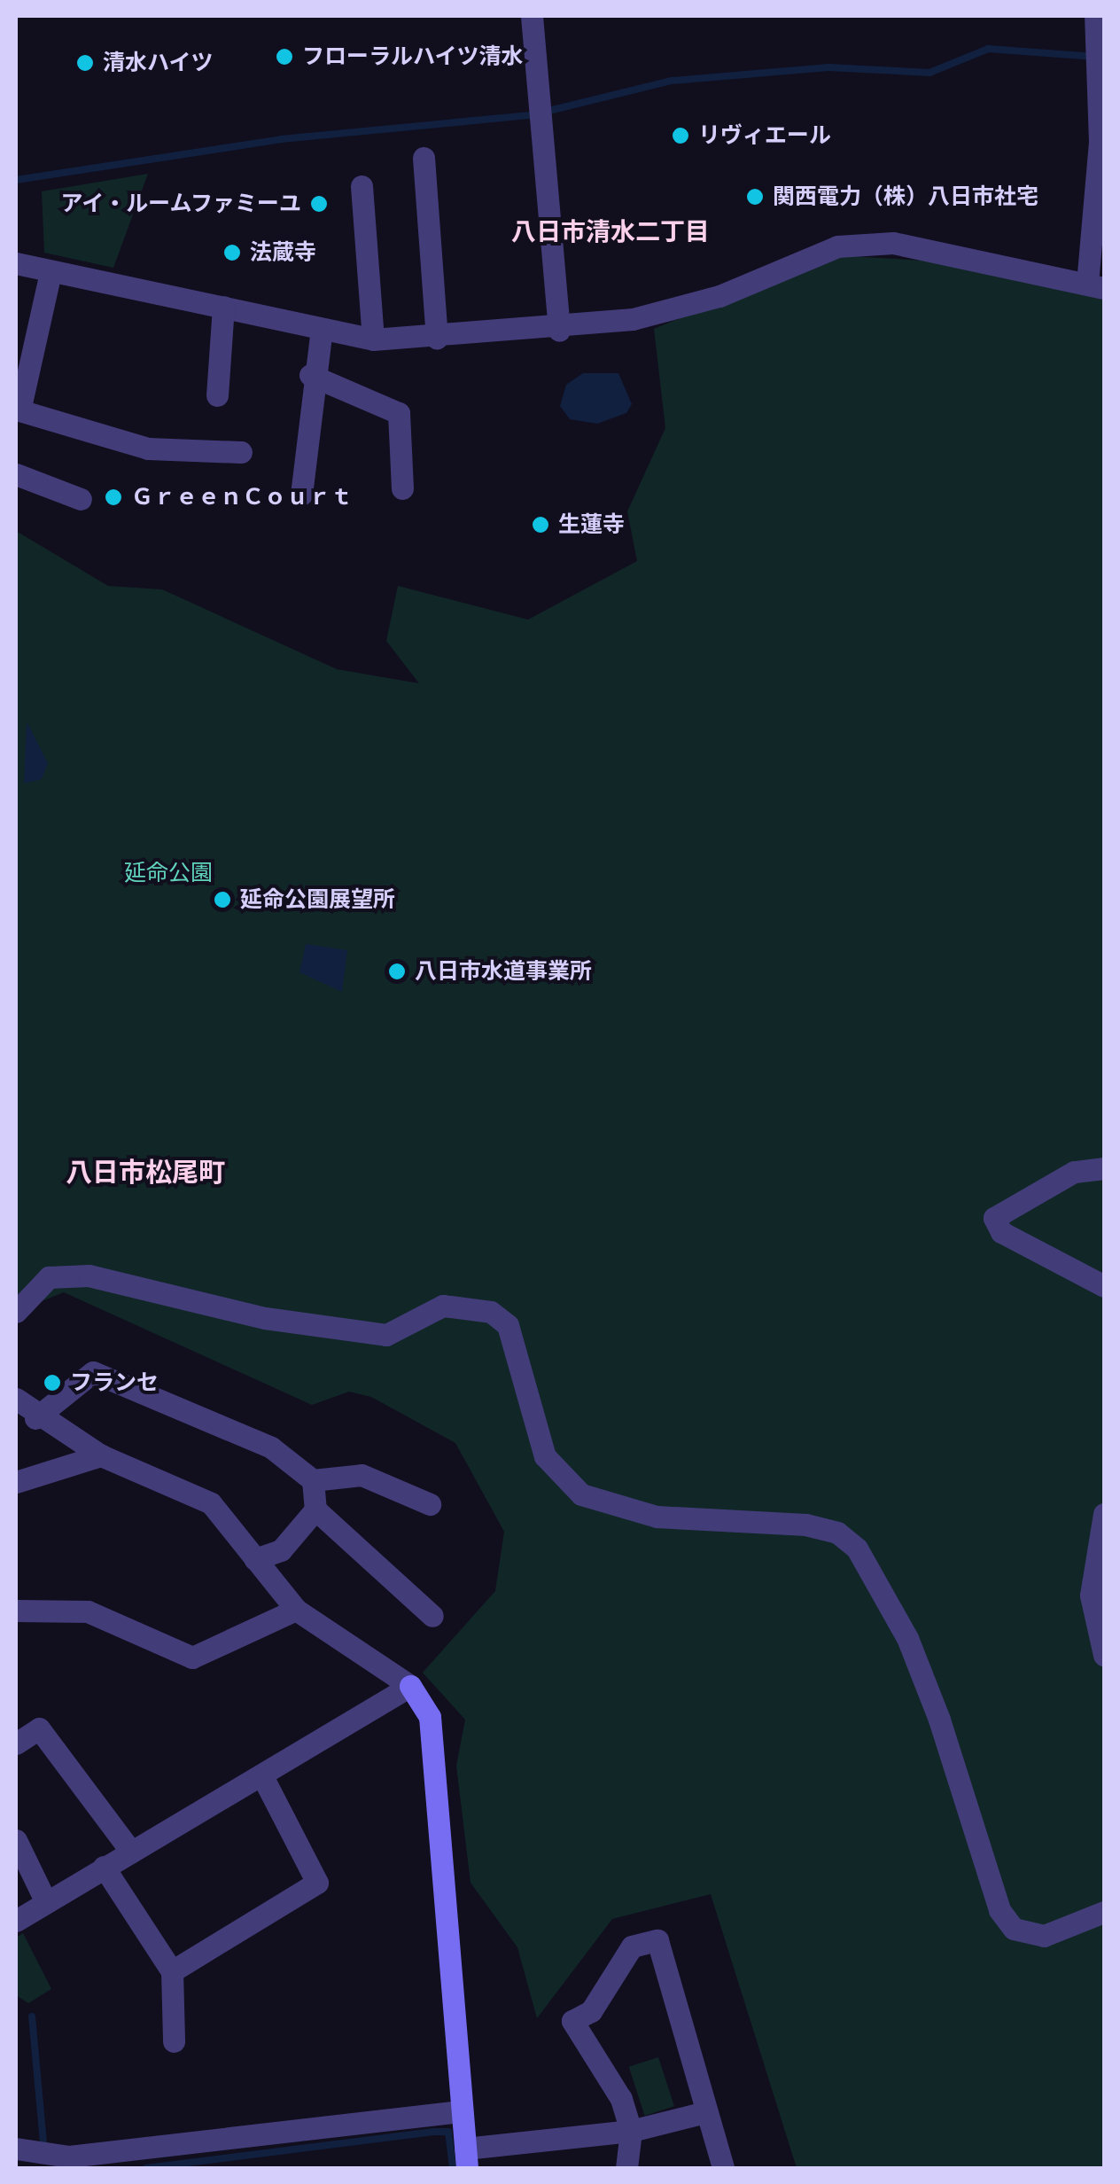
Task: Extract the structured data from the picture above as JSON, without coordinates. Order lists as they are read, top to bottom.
{
  "districts": ["八日市清水二丁目", "八日市松尾町"],
  "parks": ["延命公園"],
  "places": [
    "フローラルハイツ清水",
    "清水ハイツ",
    "リヴィエール",
    "関西電力（株）八日市社宅",
    "アイ・ルームファミーユ",
    "法蔵寺",
    "ＧｒｅｅｎＣｏｕｒｔ",
    "生蓮寺",
    "延命公園展望所",
    "八日市水道事業所",
    "フランセ"
  ]
}
